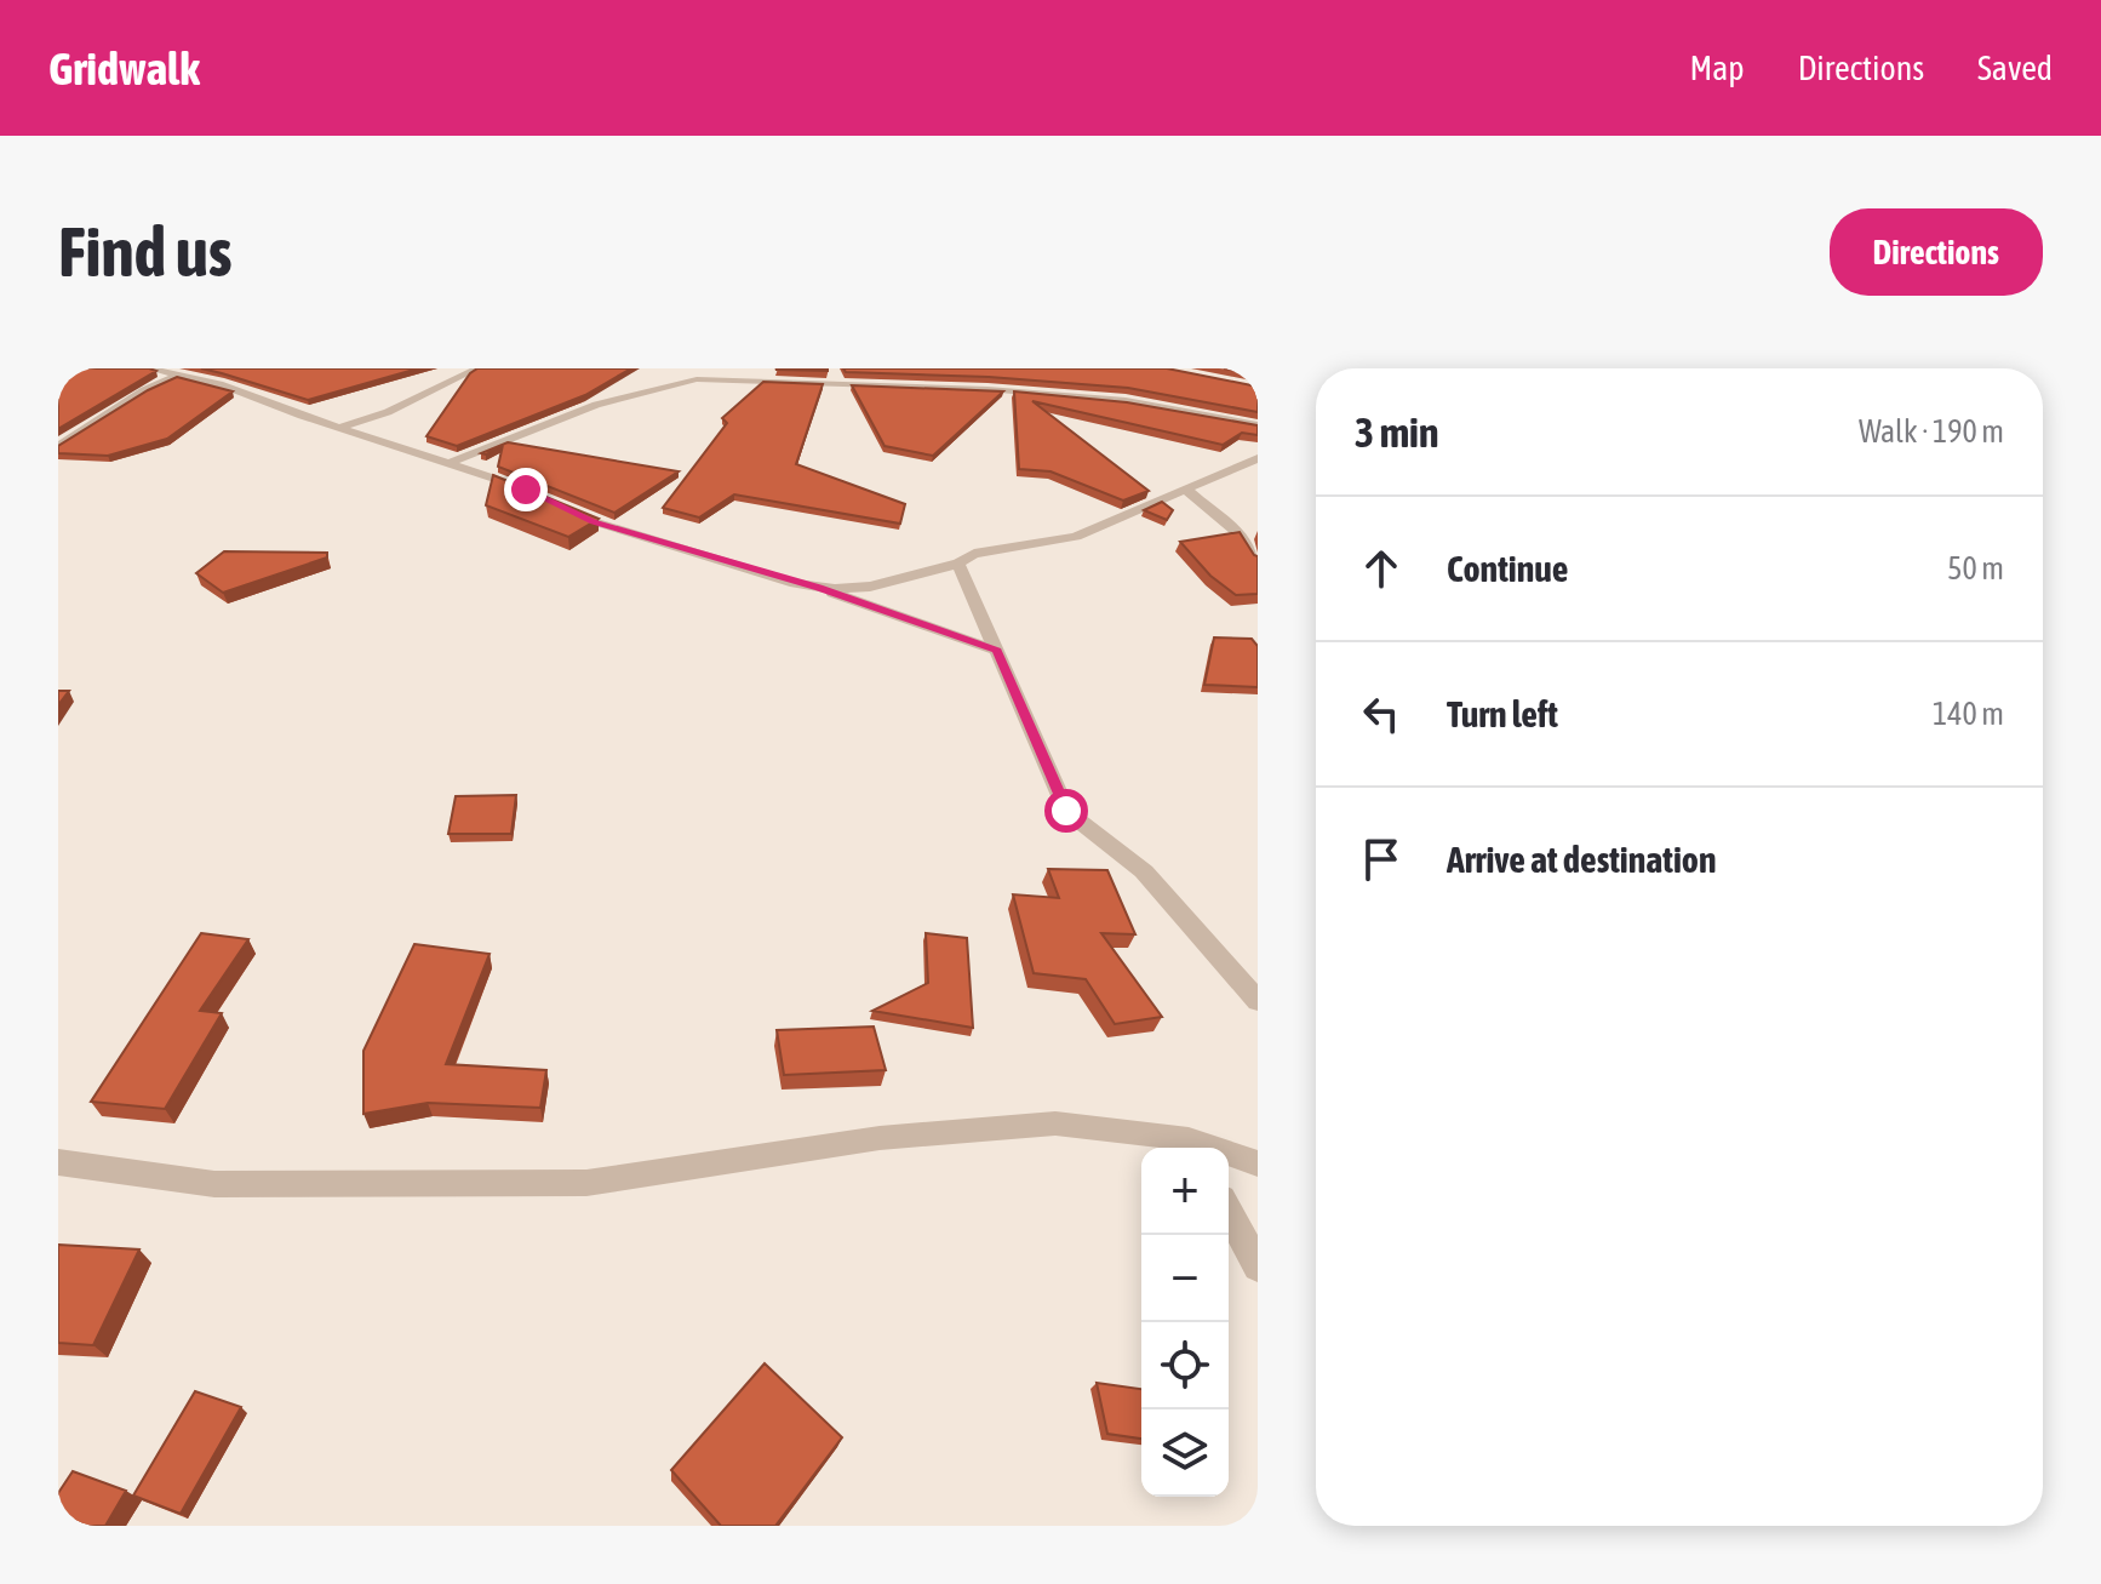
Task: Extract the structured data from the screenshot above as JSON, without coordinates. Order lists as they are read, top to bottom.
{
  "page": {
    "header": "Gridwalk",
    "nav": ["Map", "Directions", "Saved"],
    "buttons": "Directions",
    "title": "Find us",
    "heading": ["3 min", "Walk · 190 m"],
    "list": [
      ["Continue", "50 m"],
      ["Turn left", "140 m"],
      "Arrive at destination"
    ],
    "map_buttons": ["+", "−"]
  }
}
